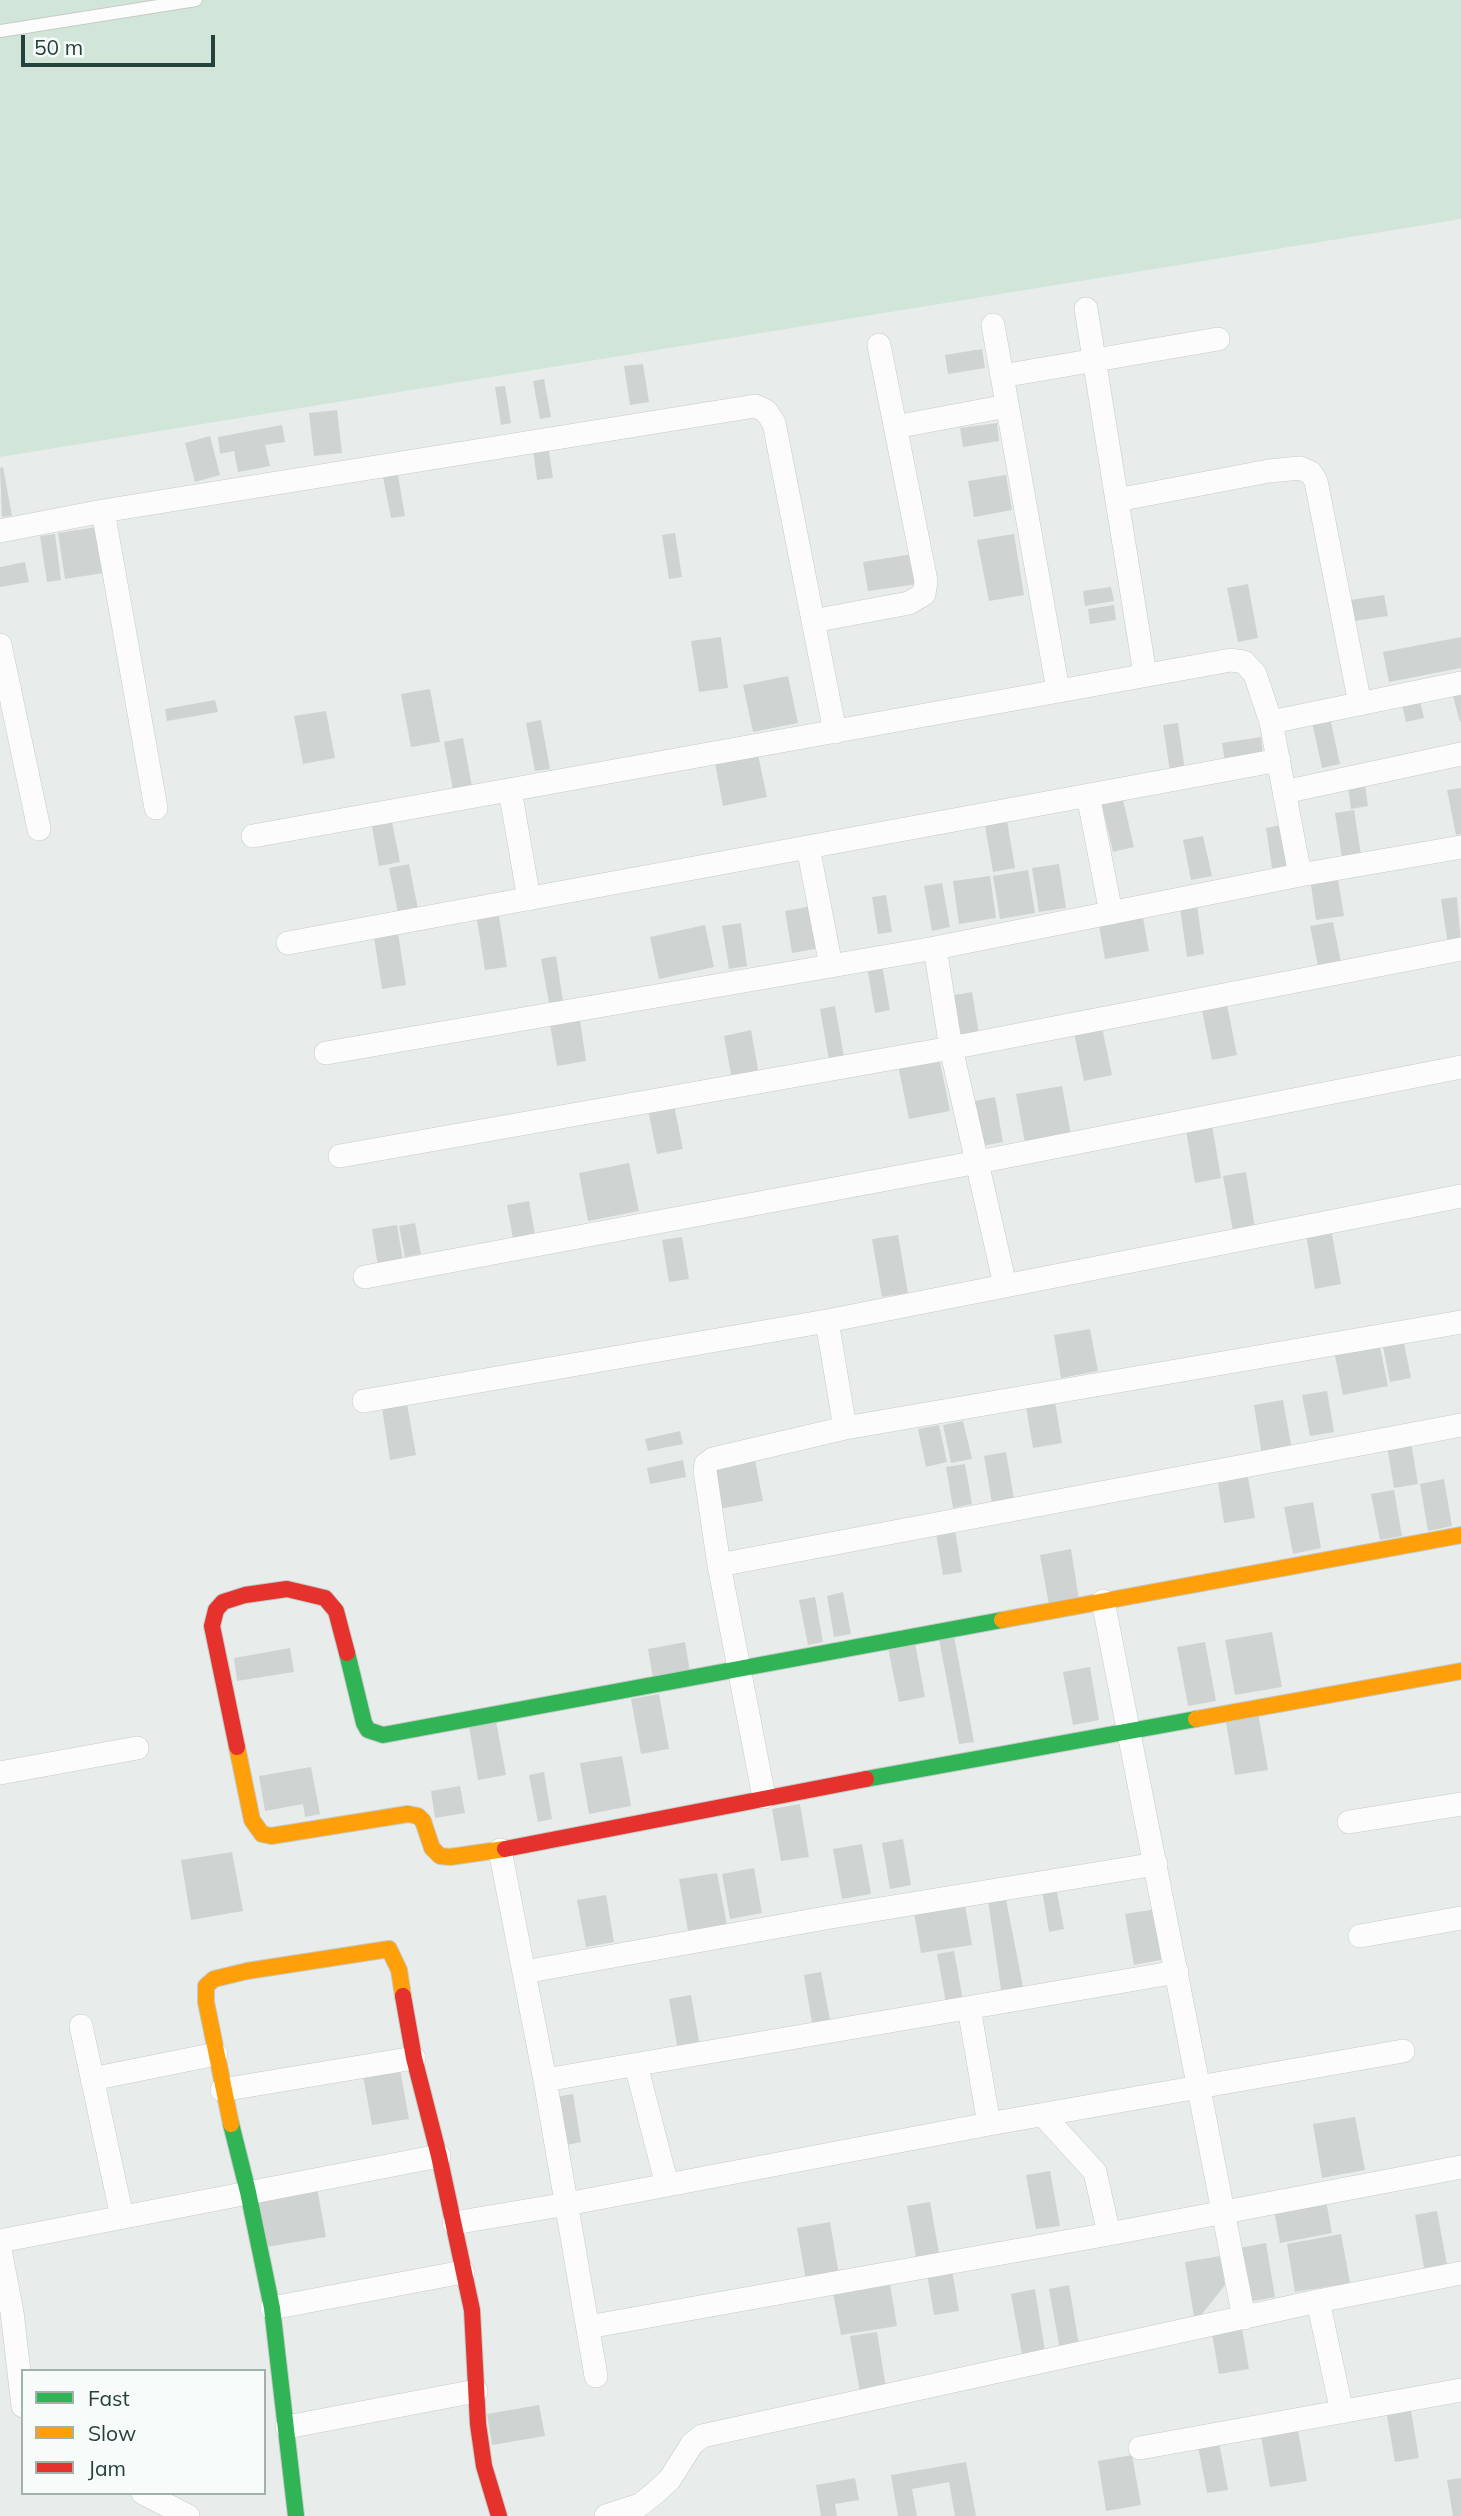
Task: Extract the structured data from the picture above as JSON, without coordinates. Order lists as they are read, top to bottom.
{
  "legend": ["Fast", "Slow", "Jam"],
  "scale_bar": "50 m"
}
